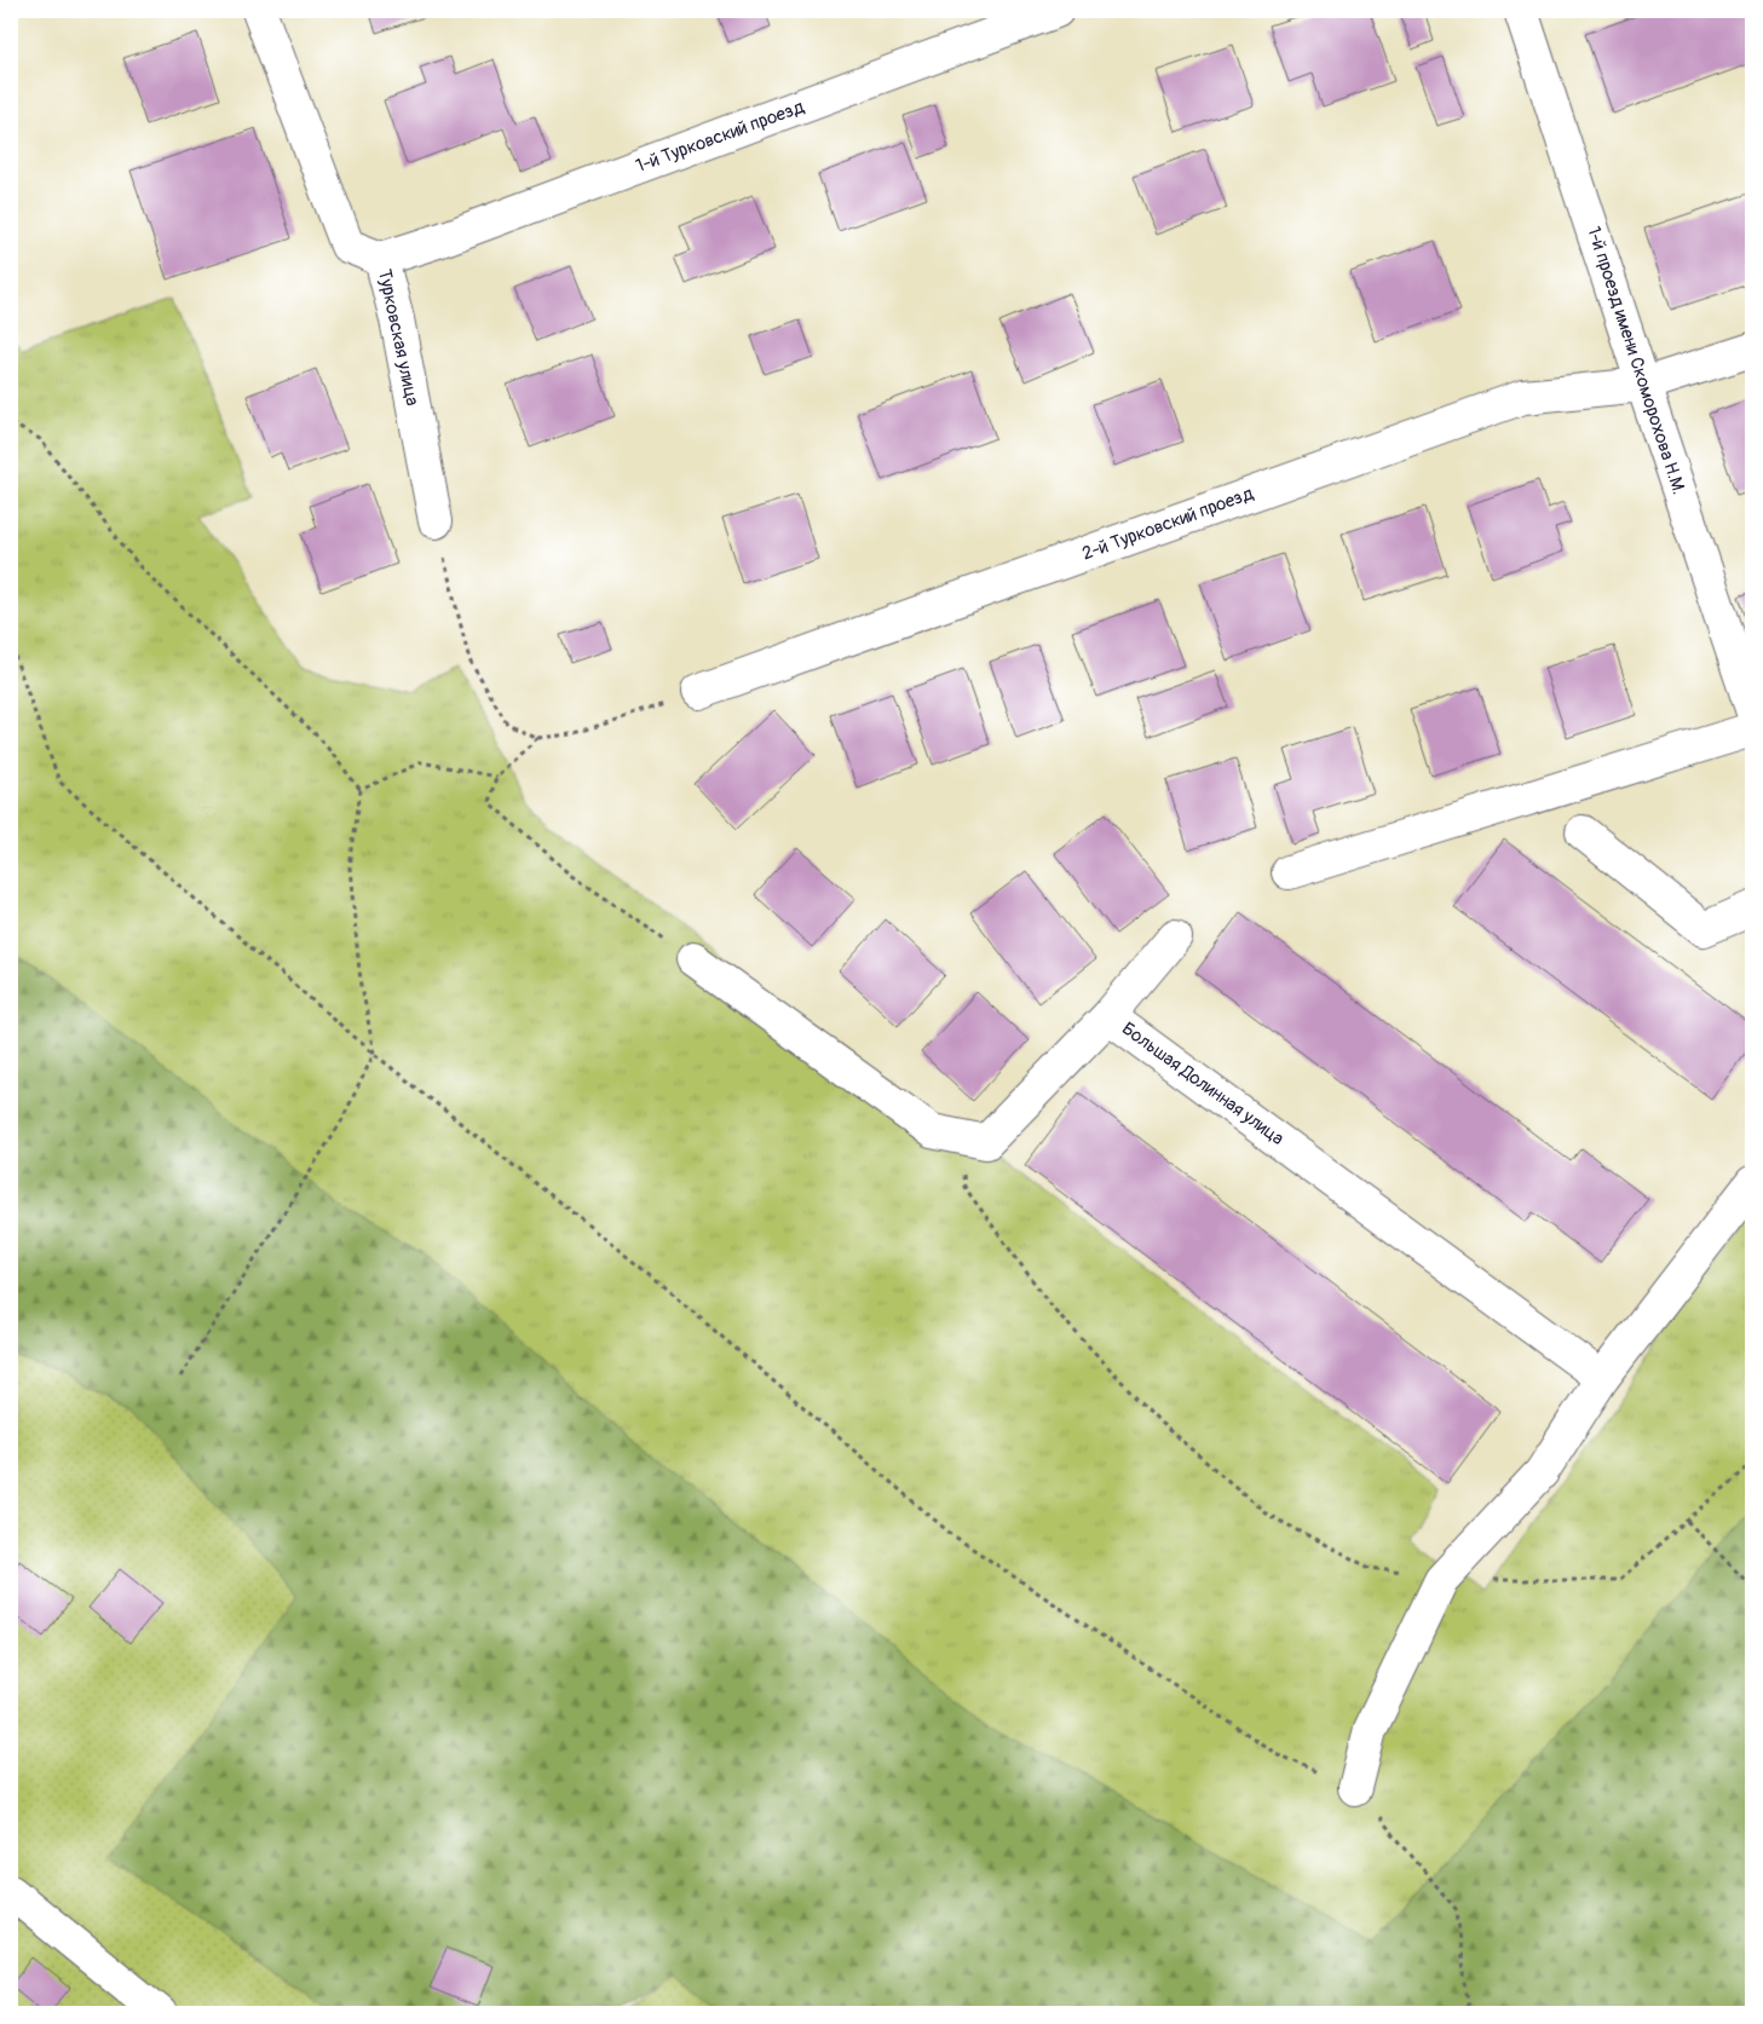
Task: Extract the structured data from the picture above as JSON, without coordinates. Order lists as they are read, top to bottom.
{
  "streets": {
    "street": [
      "1-й Турковский проезд",
      "Турковская улица",
      "1-й проезд имени Скоморохова Н.М.",
      "2-й Турковский проезд",
      "Большая Долинная улица"
    ]
  },
  "crossings": [
    ["1-й Турковский проезд", "Турковская улица"],
    ["1-й проезд имени Скоморохова Н.М.", "2-й Турковский проезд"]
  ]
}
